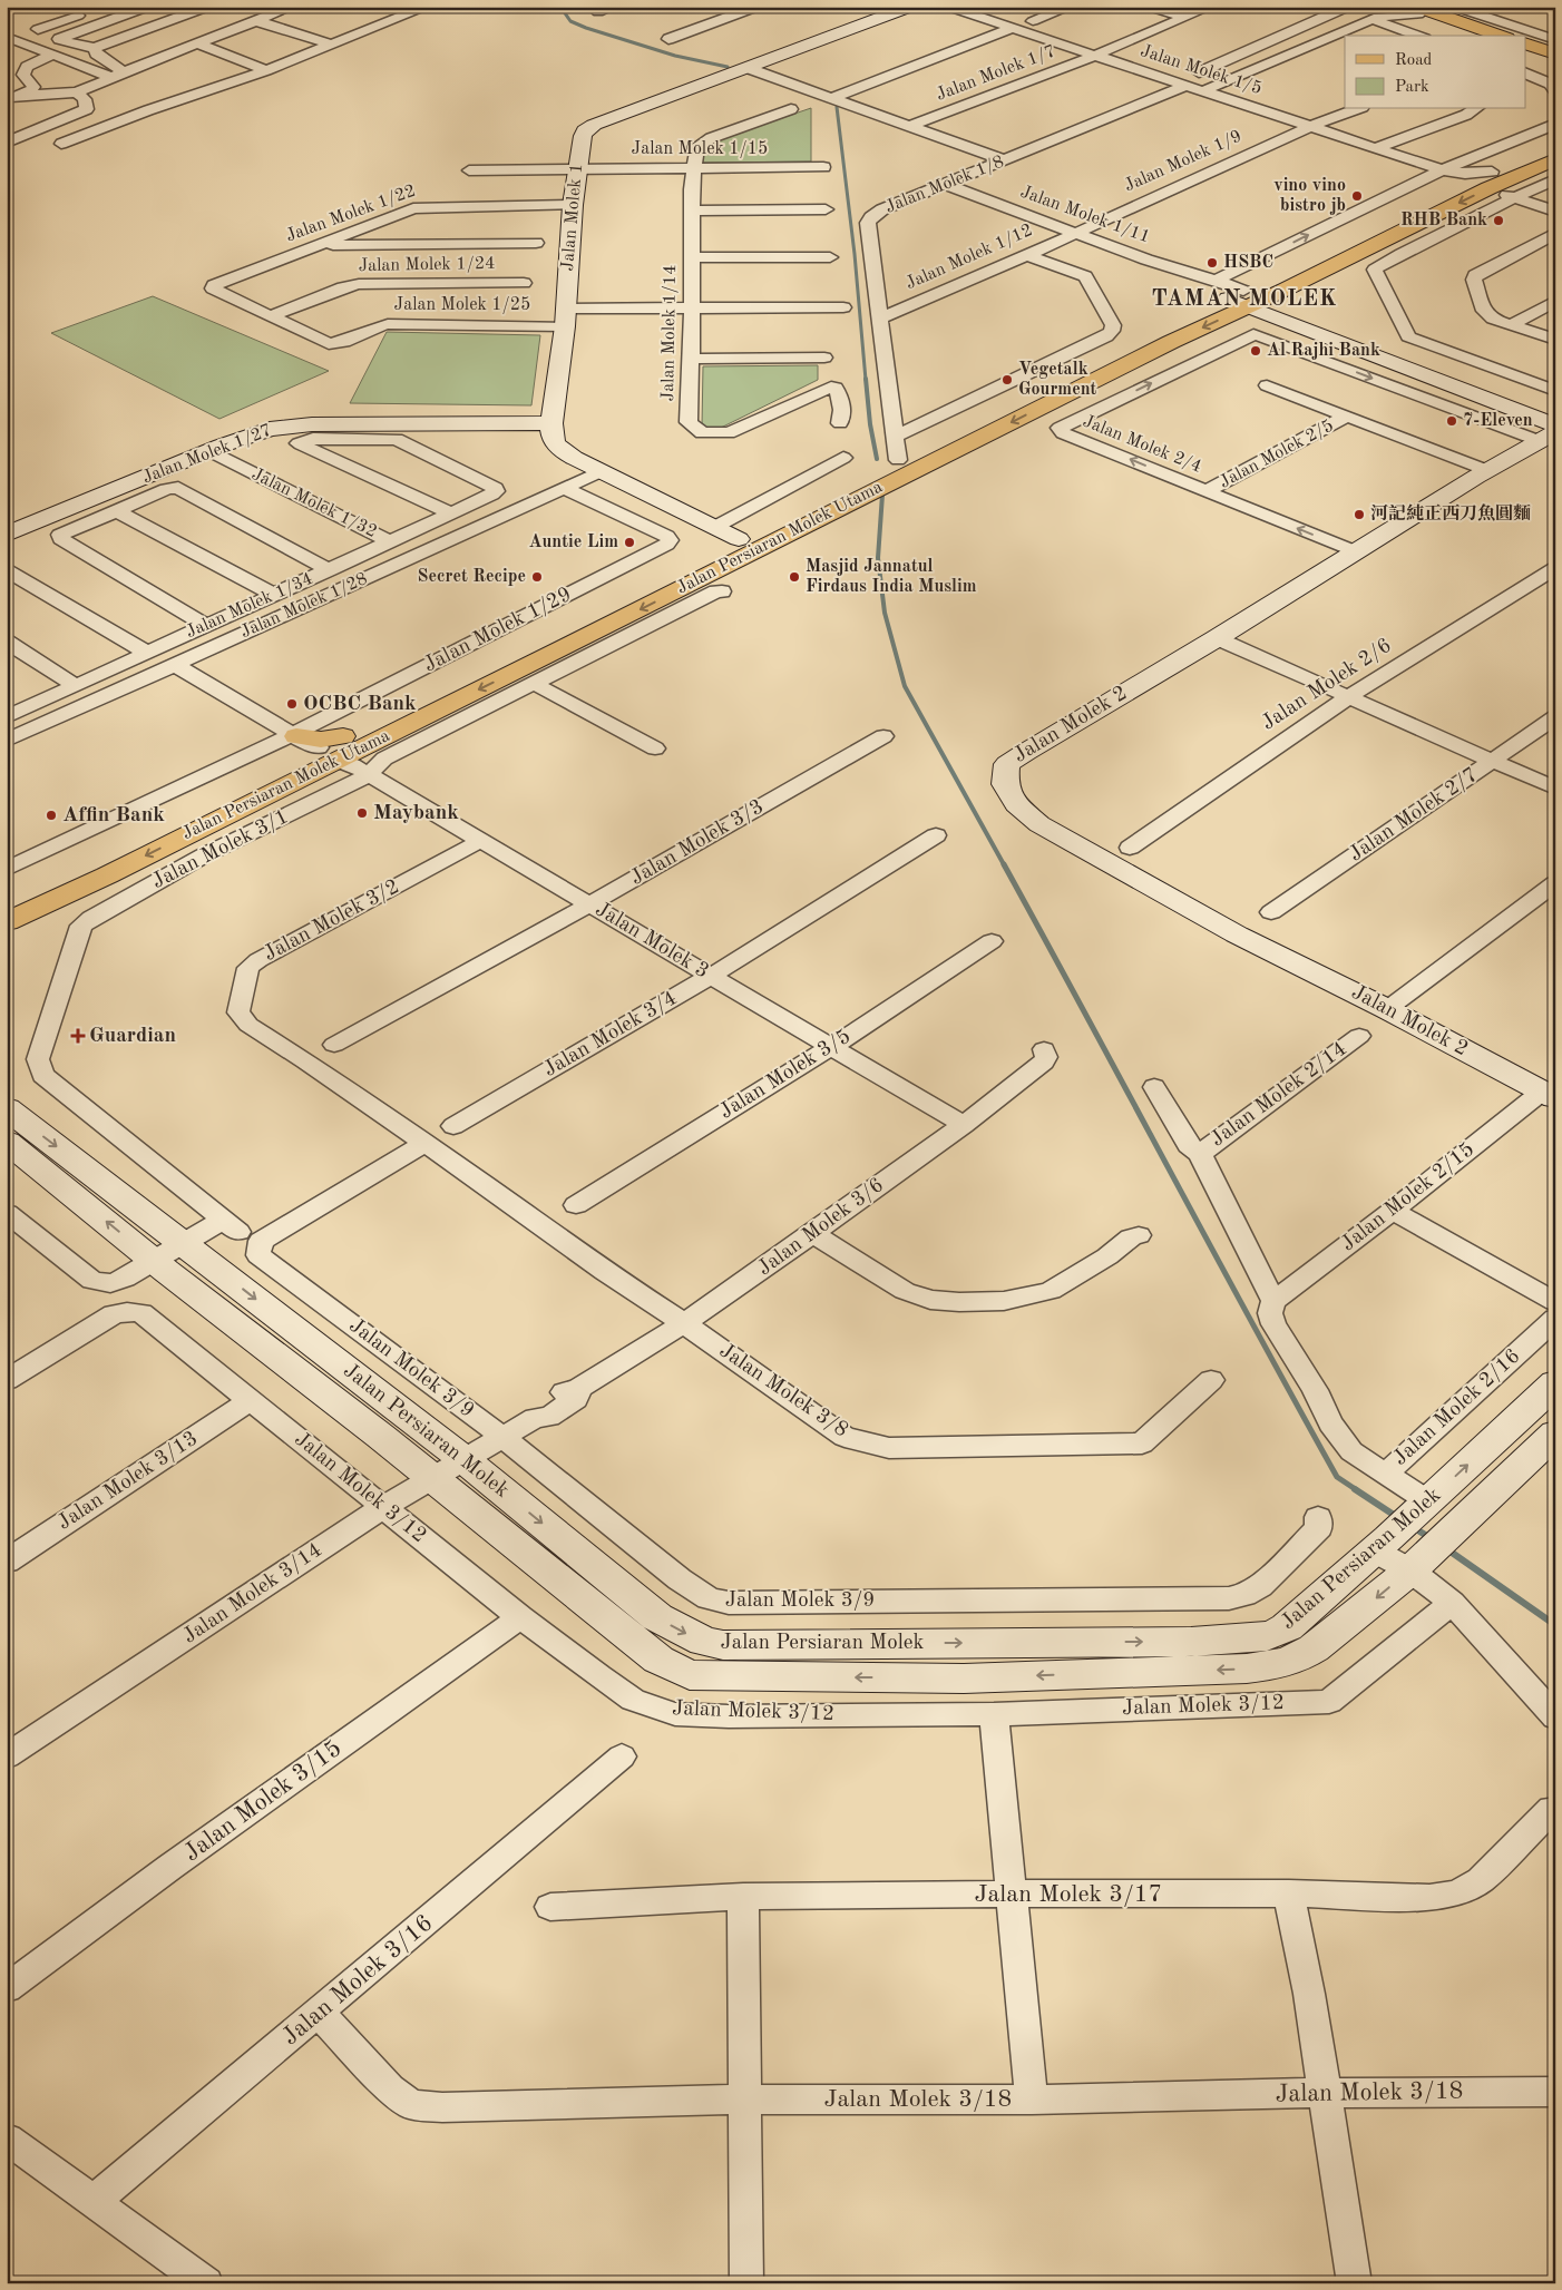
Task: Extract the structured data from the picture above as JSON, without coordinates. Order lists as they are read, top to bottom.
{
  "streets": {
    "main road": ["Jalan Persiaran Molek Utama"],
    "street": [
      "Jalan Molek 1/5",
      "Jalan Molek 1/7",
      "Jalan Molek 1/15",
      "Jalan Molek 1/9",
      "Jalan Molek 1/8",
      "Jalan Molek 1/22",
      "Jalan Molek 1/11",
      "Jalan Molek 1",
      "Jalan Molek 1/12",
      "Jalan Molek 1/24",
      "Jalan Molek 1/25",
      "Jalan Molek 1/14",
      "Jalan Molek 2/4",
      "Jalan Molek 1/27",
      "Jalan Molek 2/5",
      "Jalan Molek 1/32",
      "Jalan Molek 1/34",
      "Jalan Molek 1/28",
      "Jalan Molek 1/29",
      "Jalan Molek 2/6",
      "Jalan Molek 2",
      "Jalan Molek 2/7",
      "Jalan Molek 3/3",
      "Jalan Molek 3/1",
      "Jalan Molek 3/2",
      "Jalan Molek 3",
      "Jalan Molek 3/4",
      "Jalan Molek 3/5",
      "Jalan Molek 2/14",
      "Jalan Molek 2/15",
      "Jalan Molek 3/6",
      "Jalan Molek 3/9",
      "Jalan Molek 3/8",
      "Jalan Molek 2/16",
      "Jalan Persiaran Molek",
      "Jalan Molek 3/13",
      "Jalan Molek 3/12",
      "Jalan Molek 3/14",
      "Jalan Molek 3/15",
      "Jalan Molek 3/17",
      "Jalan Molek 3/16",
      "Jalan Molek 3/18"
    ]
  },
  "crossings": [
    ["Jalan Molek 1/5", "Jalan Molek 1/7"],
    ["Jalan Molek 1/5", "Jalan Molek 1/9"],
    ["Jalan Molek 1/5", "Jalan Molek 1/8"],
    ["Jalan Molek 1/5", "Jalan Persiaran Molek Utama"],
    ["Jalan Molek 1/15", "Jalan Molek 1"],
    ["Jalan Molek 1/15", "Jalan Molek 1/14"],
    ["Jalan Molek 1/9", "Jalan Molek 1/11"],
    ["Jalan Molek 1/9", "Jalan Molek 1/12"],
    ["Jalan Molek 1/8", "Jalan Molek 1/11"],
    ["Jalan Molek 1/8", "Jalan Molek 1/12"],
    ["Jalan Molek 1/8", "Jalan Persiaran Molek Utama"],
    ["Jalan Molek 1/22", "Jalan Molek 1"],
    ["Jalan Molek 1/22", "Jalan Molek 1/25"],
    ["Jalan Molek 1/11", "Jalan Molek 1/12"],
    ["Jalan Molek 1/11", "Jalan Persiaran Molek Utama"],
    ["Jalan Molek 1", "Jalan Molek 1/25"],
    ["Jalan Molek 1", "Jalan Molek 1/27"],
    ["Jalan Molek 1", "Jalan Persiaran Molek Utama"],
    ["Jalan Molek 1", "Jalan Molek 1/28"],
    ["Jalan Molek 1/24", "Jalan Molek 1/25"],
    ["Jalan Molek 1/25", "Jalan Molek 1/14"],
    ["Jalan Molek 2/4", "Jalan Molek 2/5"],
    ["Jalan Molek 2/4", "Jalan Molek 2"],
    ["Jalan Molek 1/27", "Jalan Molek 1/32"],
    ["Jalan Molek 2/5", "Jalan Molek 2"],
    ["Jalan Molek 1/32", "Jalan Molek 1/34"],
    ["Jalan Molek 1/28", "Jalan Molek 1/29"],
    ["Jalan Molek 2", "Jalan Molek 2/15"],
    ["Jalan Molek 3/3", "Jalan Molek 3"],
    ["Jalan Molek 3/1", "Jalan Molek 3"],
    ["Jalan Molek 3/1", "Jalan Persiaran Molek"],
    ["Jalan Molek 3/2", "Jalan Molek 3"],
    ["Jalan Molek 3/2", "Jalan Molek 3/9"],
    ["Jalan Molek 3/2", "Jalan Molek 3/8"],
    ["Jalan Molek 3", "Jalan Molek 3/4"],
    ["Jalan Molek 3", "Jalan Molek 3/5"],
    ["Jalan Molek 3", "Jalan Molek 3/6"],
    ["Jalan Molek 3/6", "Jalan Molek 3/9"],
    ["Jalan Molek 3/6", "Jalan Molek 3/8"],
    ["Jalan Molek 3/6", "Jalan Molek 3/14"],
    ["Jalan Molek 3/9", "Jalan Molek 3/8"],
    ["Jalan Molek 3/9", "Jalan Molek 3/14"],
    ["Jalan Persiaran Molek", "Jalan Molek 3/14"],
    ["Jalan Molek 3/13", "Jalan Molek 3/12"],
    ["Jalan Molek 3/12", "Jalan Molek 3/14"],
    ["Jalan Molek 3/12", "Jalan Molek 3/15"],
    ["Jalan Molek 3/16", "Jalan Molek 3/18"]
  ],
  "districts": ["TAMAN MOLEK"],
  "places": {
    "other": [
      "vino vino bistro jb",
      "RHB Bank",
      "HSBC",
      "Al Rajhi Bank",
      "Vegetalk Gourment",
      "7-Eleven",
      "河記純正西刀魚圓麵",
      "Auntie Lim",
      "Secret Recipe",
      "Masjid Jannatul Firdaus India Muslim",
      "OCBC Bank",
      "Maybank",
      "Affin Bank"
    ],
    "health": ["Guardian"]
  },
  "legend": ["Road", "Park"]
}
